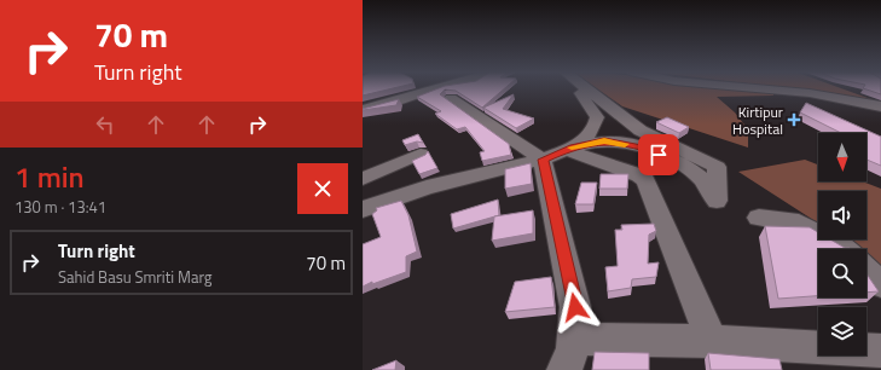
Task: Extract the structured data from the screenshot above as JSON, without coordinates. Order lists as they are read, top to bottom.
{
  "places": {
    "health": ["Kirtipur Hospital"]
  },
  "north": "bottom",
  "page": {
    "turn": ["70 m", "Turn right"],
    "heading": ["1 min", "130 m · 13:41"],
    "list": [
      {
        "name": "Turn right",
        "note": "Sahid Basu Smriti Marg",
        "value": "70 m"
      }
    ]
  }
}
